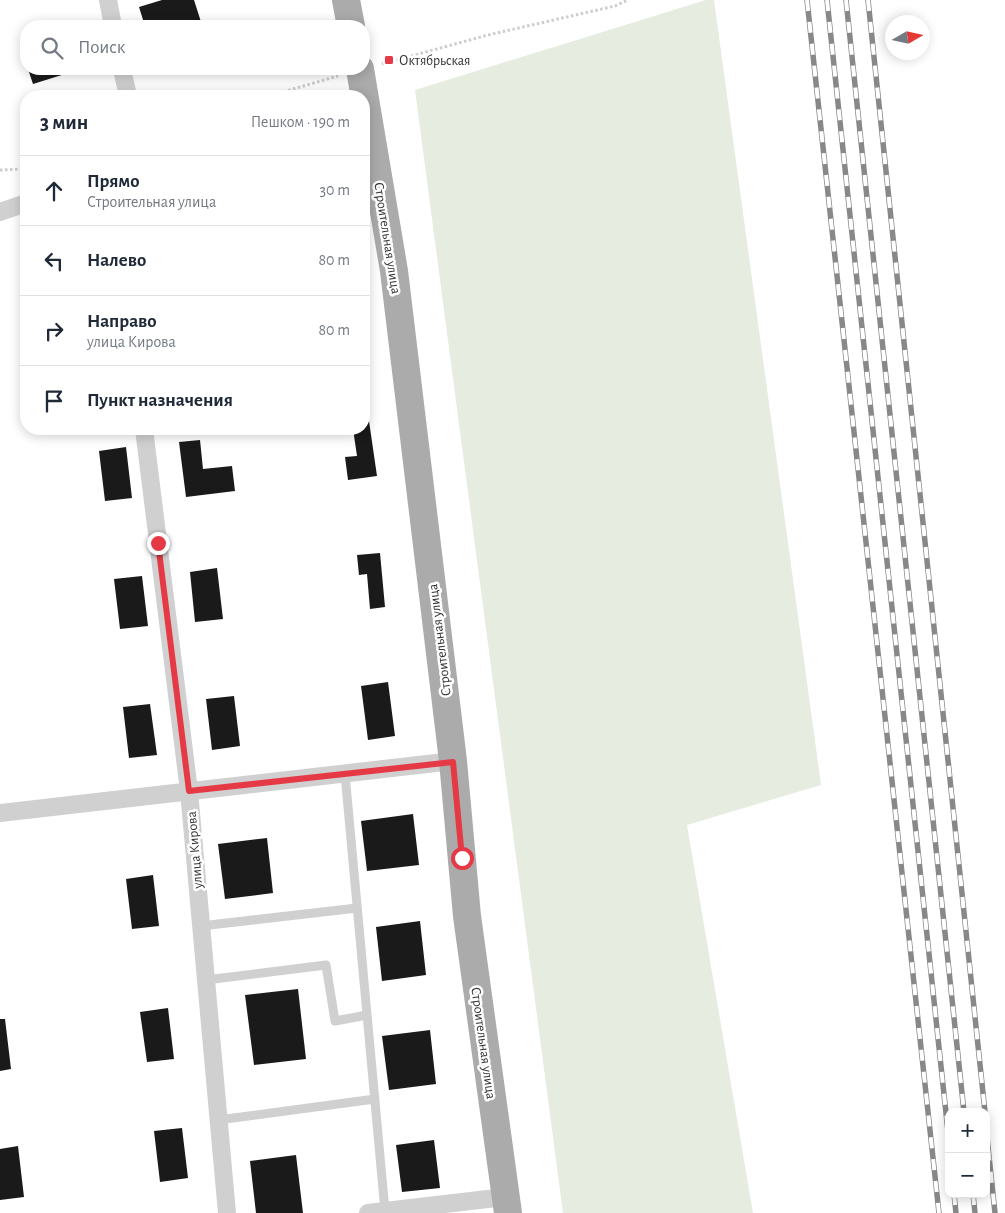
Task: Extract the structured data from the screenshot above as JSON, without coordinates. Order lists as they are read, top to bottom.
{
  "streets": {
    "main road": ["Строительная улица"],
    "street": ["улица Кирова"]
  },
  "places": {
    "transit": ["Октябрьская"]
  },
  "north": "right",
  "page": {
    "search": "Поиск",
    "heading": ["3 мин", "Пешком · 190 m"],
    "list": [
      ["Прямо", "Строительная улица", "30 m"],
      ["Налево", "80 m"],
      ["Направо", "улица Кирова", "80 m"],
      "Пункт назначения"
    ],
    "map_buttons": ["+", "−"]
  }
}
